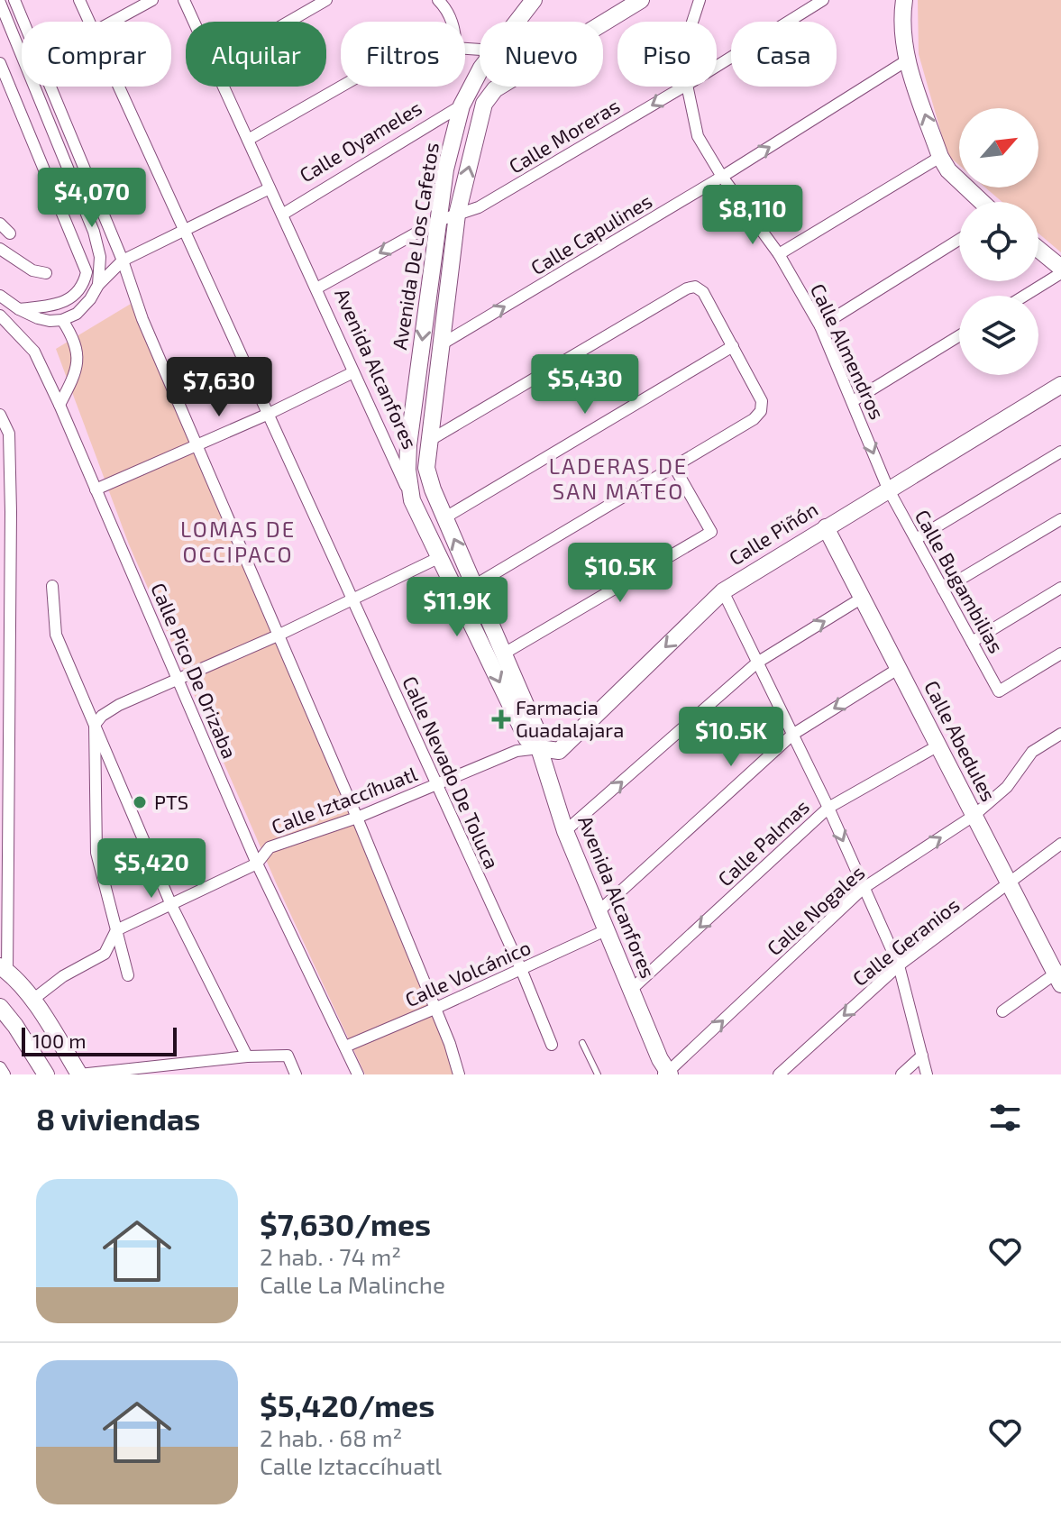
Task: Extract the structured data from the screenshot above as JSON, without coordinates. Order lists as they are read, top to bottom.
{
  "streets": {
    "street": [
      "Calle Moreras",
      "Calle Oyameles",
      "Calle Capulines",
      "Avenida De Los Cafetos",
      "Calle Almendros",
      "Avenida Alcanfores",
      "Calle Piñón",
      "Calle Bugambilias",
      "Calle Pico De Orizaba",
      "Calle Abedules",
      "Calle Nevado De Toluca",
      "Calle Iztaccíhuatl",
      "Calle Palmas",
      "Calle Nogales",
      "Calle Geranios",
      "Calle Volcánico"
    ]
  },
  "crossings": [
    ["Calle Moreras", "Avenida De Los Cafetos"],
    ["Calle Moreras", "Avenida Alcanfores"],
    ["Calle Oyameles", "Avenida De Los Cafetos"],
    ["Calle Oyameles", "Avenida Alcanfores"],
    ["Calle Capulines", "Avenida De Los Cafetos"],
    ["Calle Capulines", "Calle Almendros"],
    ["Avenida De Los Cafetos", "Avenida Alcanfores"],
    ["Calle Almendros", "Calle Piñón"],
    ["Calle Almendros", "Calle Bugambilias"],
    ["Avenida Alcanfores", "Calle Piñón"],
    ["Avenida Alcanfores", "Calle Iztaccíhuatl"],
    ["Avenida Alcanfores", "Calle Palmas"],
    ["Avenida Alcanfores", "Calle Nogales"],
    ["Avenida Alcanfores", "Calle Volcánico"],
    ["Calle Piñón", "Calle Bugambilias"],
    ["Calle Piñón", "Calle Abedules"],
    ["Calle Piñón", "Calle Iztaccíhuatl"],
    ["Calle Pico De Orizaba", "Calle Iztaccíhuatl"],
    ["Calle Pico De Orizaba", "Calle Volcánico"],
    ["Calle Abedules", "Calle Palmas"],
    ["Calle Abedules", "Calle Nogales"],
    ["Calle Abedules", "Calle Geranios"],
    ["Calle Nevado De Toluca", "Calle Iztaccíhuatl"],
    ["Calle Nevado De Toluca", "Calle Volcánico"]
  ],
  "one_way": [
    "Calle Moreras",
    "Calle Capulines",
    "Calle Nogales",
    "Calle Geranios"
  ],
  "districts": ["LADERAS DE SAN MATEO", "LOMAS DE OCCIPACO"],
  "places": {
    "health": ["Farmacia Guadalajara"],
    "other": ["PTS"]
  },
  "scale_bar": "100 m",
  "north": "top right",
  "page": {
    "chip": [
      "Comprar",
      "Alquilar",
      "Filtros",
      "Nuevo",
      "Piso",
      "Casa"
    ],
    "price": [
      "$4,070",
      "$8,110",
      "$5,430",
      "$7,630",
      "$10.5K",
      "$11.9K",
      "$10.5K",
      "$5,420"
    ],
    "scale": "100 m",
    "heading": "8 viviendas",
    "list": [
      {
        "name": "$7,630/mes",
        "note": "2 hab. · 74 m² · Calle La Malinche"
      },
      {
        "name": "$5,420/mes",
        "note": "2 hab. · 68 m² · Calle Iztaccíhuatl"
      }
    ]
  }
}
